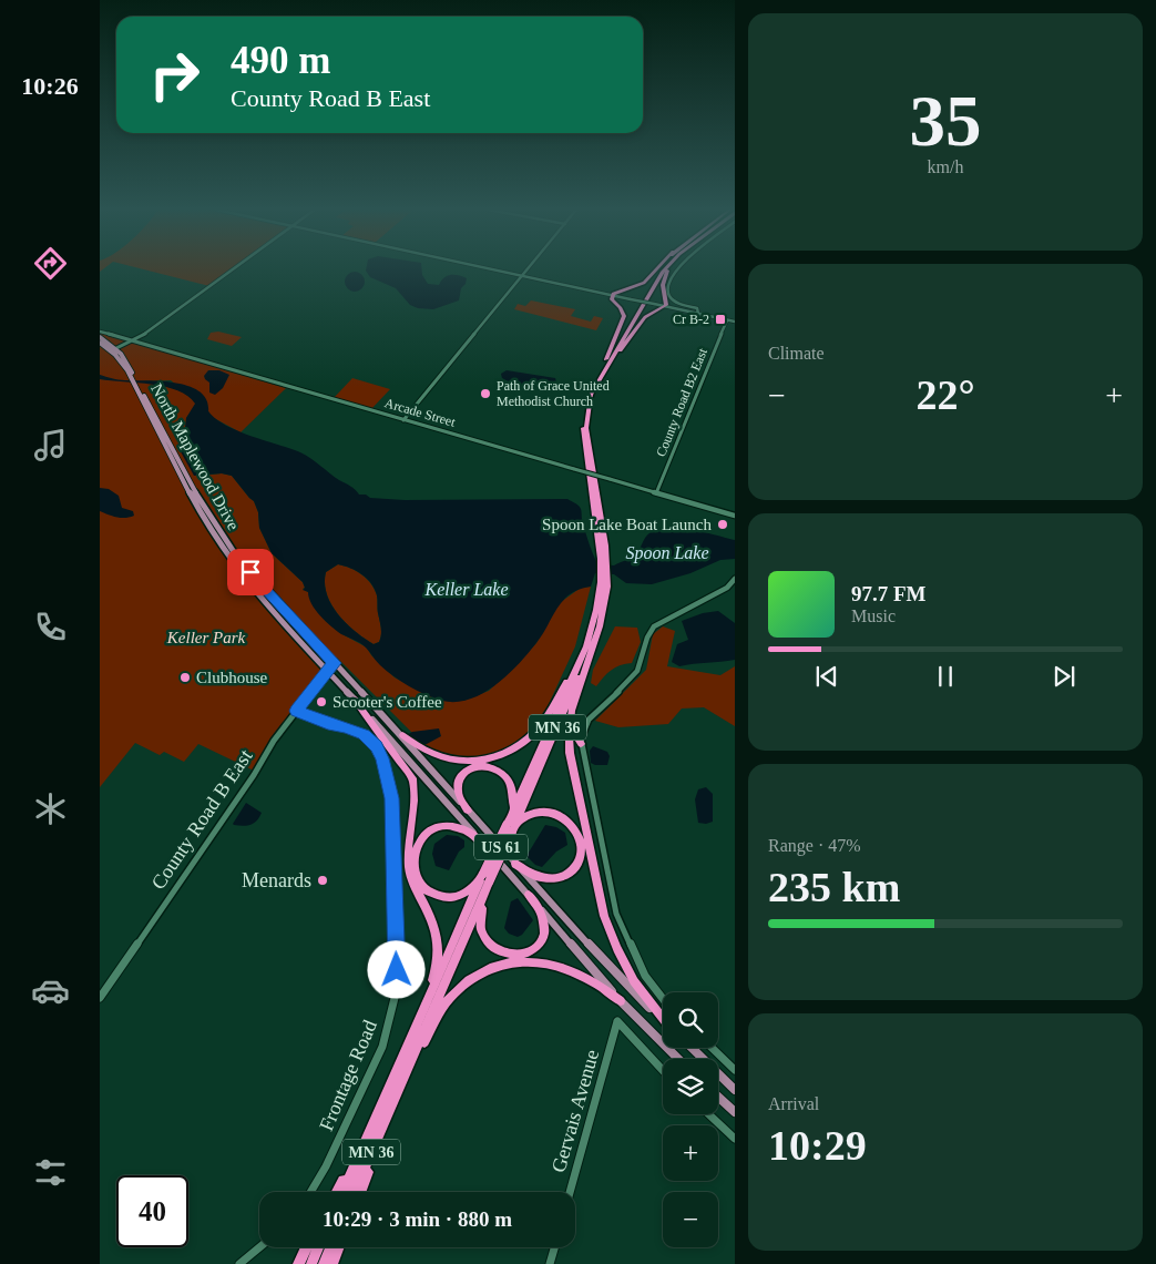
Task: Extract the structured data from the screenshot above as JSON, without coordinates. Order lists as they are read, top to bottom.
{
  "streets": {
    "highway": ["MN 36"],
    "main road": ["North Maplewood Drive", "US 61"],
    "street": [
      "County Road B2 East",
      "Arcade Street",
      "County Road B East",
      "Frontage Road",
      "Gervais Avenue"
    ]
  },
  "crossings": [
    ["County Road B2 East", "Arcade Street"],
    ["North Maplewood Drive", "County Road B East"],
    ["North Maplewood Drive", "US 61"],
    ["County Road B East", "US 61"],
    ["County Road B East", "Frontage Road"]
  ],
  "water": ["Spoon Lake", "Keller Lake"],
  "parks": ["Keller Park"],
  "places": {
    "transit": ["Cr B-2"],
    "other": [
      "Path of Grace United Methodist Church",
      "Spoon Lake Boat Launch",
      "Clubhouse",
      "Scooter's Coffee",
      "Menards"
    ]
  },
  "page": {
    "tabs": "10:26",
    "tile": [
      ["35", "km/h"],
      "Climate",
      ["Range · 47%", "235 km"],
      ["Arrival", "10:29"]
    ],
    "turn": ["490 m", "County Road B East"],
    "heat": ["−", "22°", "+"],
    "song": ["97.7 FM", "Music"],
    "map_buttons": ["+", "−"],
    "limit": "40",
    "trip": "10:29 · 3 min · 880 m"
  }
}
